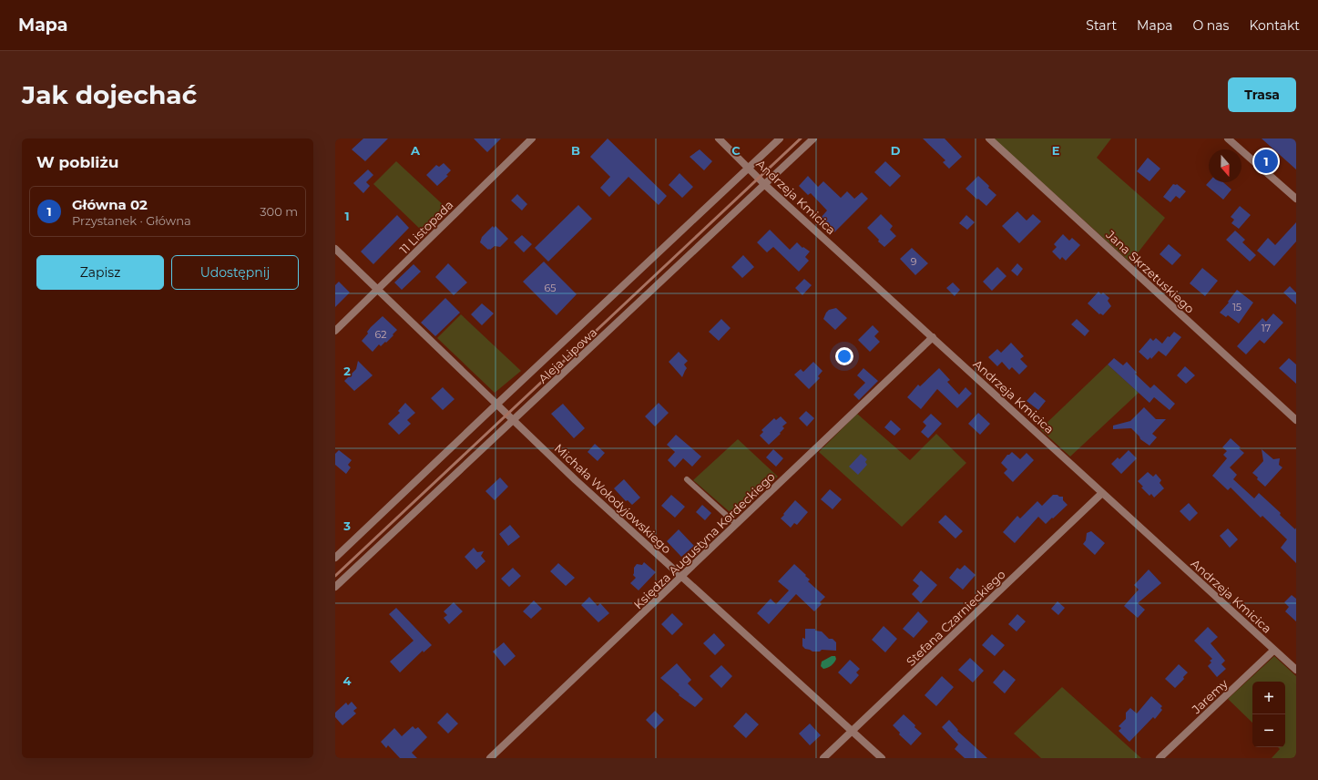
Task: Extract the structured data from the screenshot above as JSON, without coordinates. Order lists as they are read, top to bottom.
{
  "streets": {
    "street": [
      "Andrzeja Kmicica",
      "11 Listopada",
      "Jana Skrzetuskiego",
      "Aleja Lipowa",
      "Michała Wołodyjowskiego",
      "Księdza Augustyna Kordeckiego",
      "Stefana Czarnieckiego",
      "Jaremy"
    ]
  },
  "crossings": [
    ["Andrzeja Kmicica", "Aleja Lipowa"],
    ["Andrzeja Kmicica", "Księdza Augustyna Kordeckiego"],
    ["Andrzeja Kmicica", "Stefana Czarnieckiego"],
    ["Andrzeja Kmicica", "Jaremy"],
    ["11 Listopada", "Michała Wołodyjowskiego"],
    ["Aleja Lipowa", "Michała Wołodyjowskiego"],
    ["Michała Wołodyjowskiego", "Księdza Augustyna Kordeckiego"],
    ["Michała Wołodyjowskiego", "Stefana Czarnieckiego"]
  ],
  "house_numbers": [
    "9",
    "65",
    "15",
    "17",
    "62"
  ],
  "north": "bottom",
  "page": {
    "header": "Mapa",
    "nav": [
      "Start",
      "Mapa",
      "O nas",
      "Kontakt"
    ],
    "buttons": [
      "Trasa",
      ["Zapisz", "Udostępnij"]
    ],
    "title": "Jak dojechać",
    "heading": "W pobliżu",
    "pins": "1",
    "list": [
      {
        "mark": "1",
        "name": "Główna 02",
        "note": "Przystanek · Główna",
        "value": "300 m"
      }
    ],
    "map_buttons": ["+", "−"]
  },
  "grid": {
    "columns": [
      "A",
      "B",
      "C",
      "D",
      "E"
    ],
    "rows": [
      "1",
      "2",
      "3",
      "4"
    ]
  }
}
